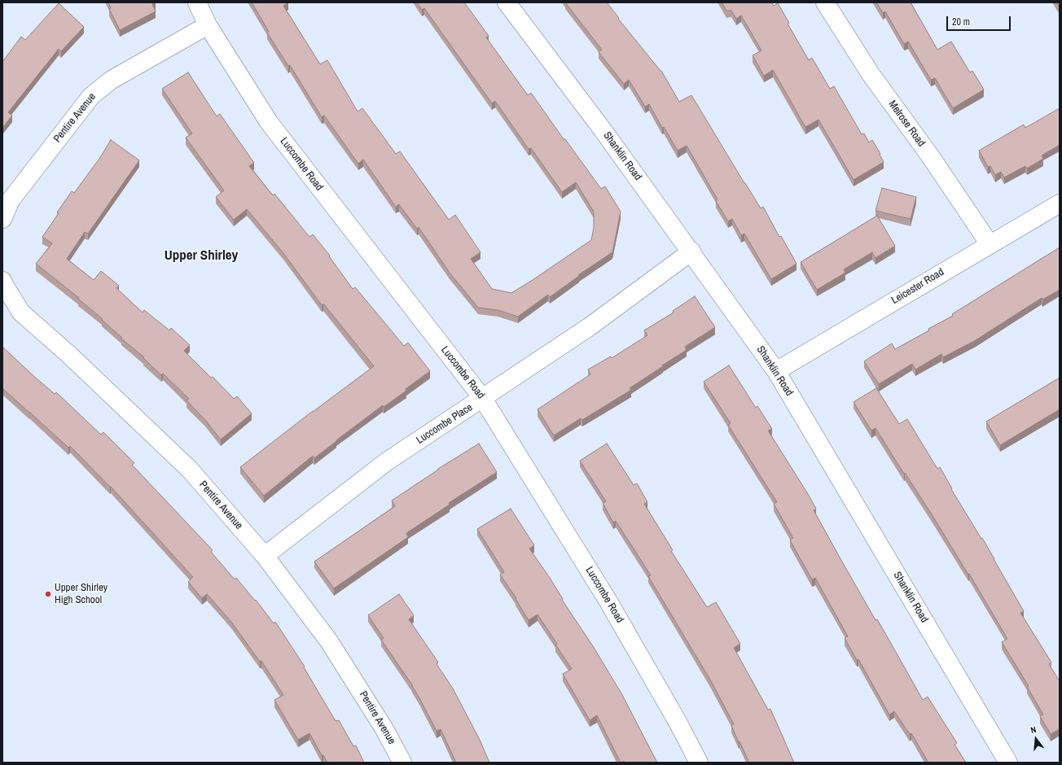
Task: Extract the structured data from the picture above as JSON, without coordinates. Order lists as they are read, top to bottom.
{
  "streets": {
    "street": [
      "Pentire Avenue",
      "Melrose Road",
      "Shanklin Road",
      "Luccombe Road",
      "Leicester Road",
      "Luccombe Place"
    ]
  },
  "crossings": [
    ["Pentire Avenue", "Luccombe Road"],
    ["Pentire Avenue", "Luccombe Place"],
    ["Melrose Road", "Leicester Road"],
    ["Shanklin Road", "Leicester Road"],
    ["Shanklin Road", "Luccombe Place"],
    ["Luccombe Road", "Luccombe Place"]
  ],
  "districts": ["Upper Shirley"],
  "places": ["Upper Shirley High School"],
  "scale_bar": "20 m",
  "north": "top"
}
